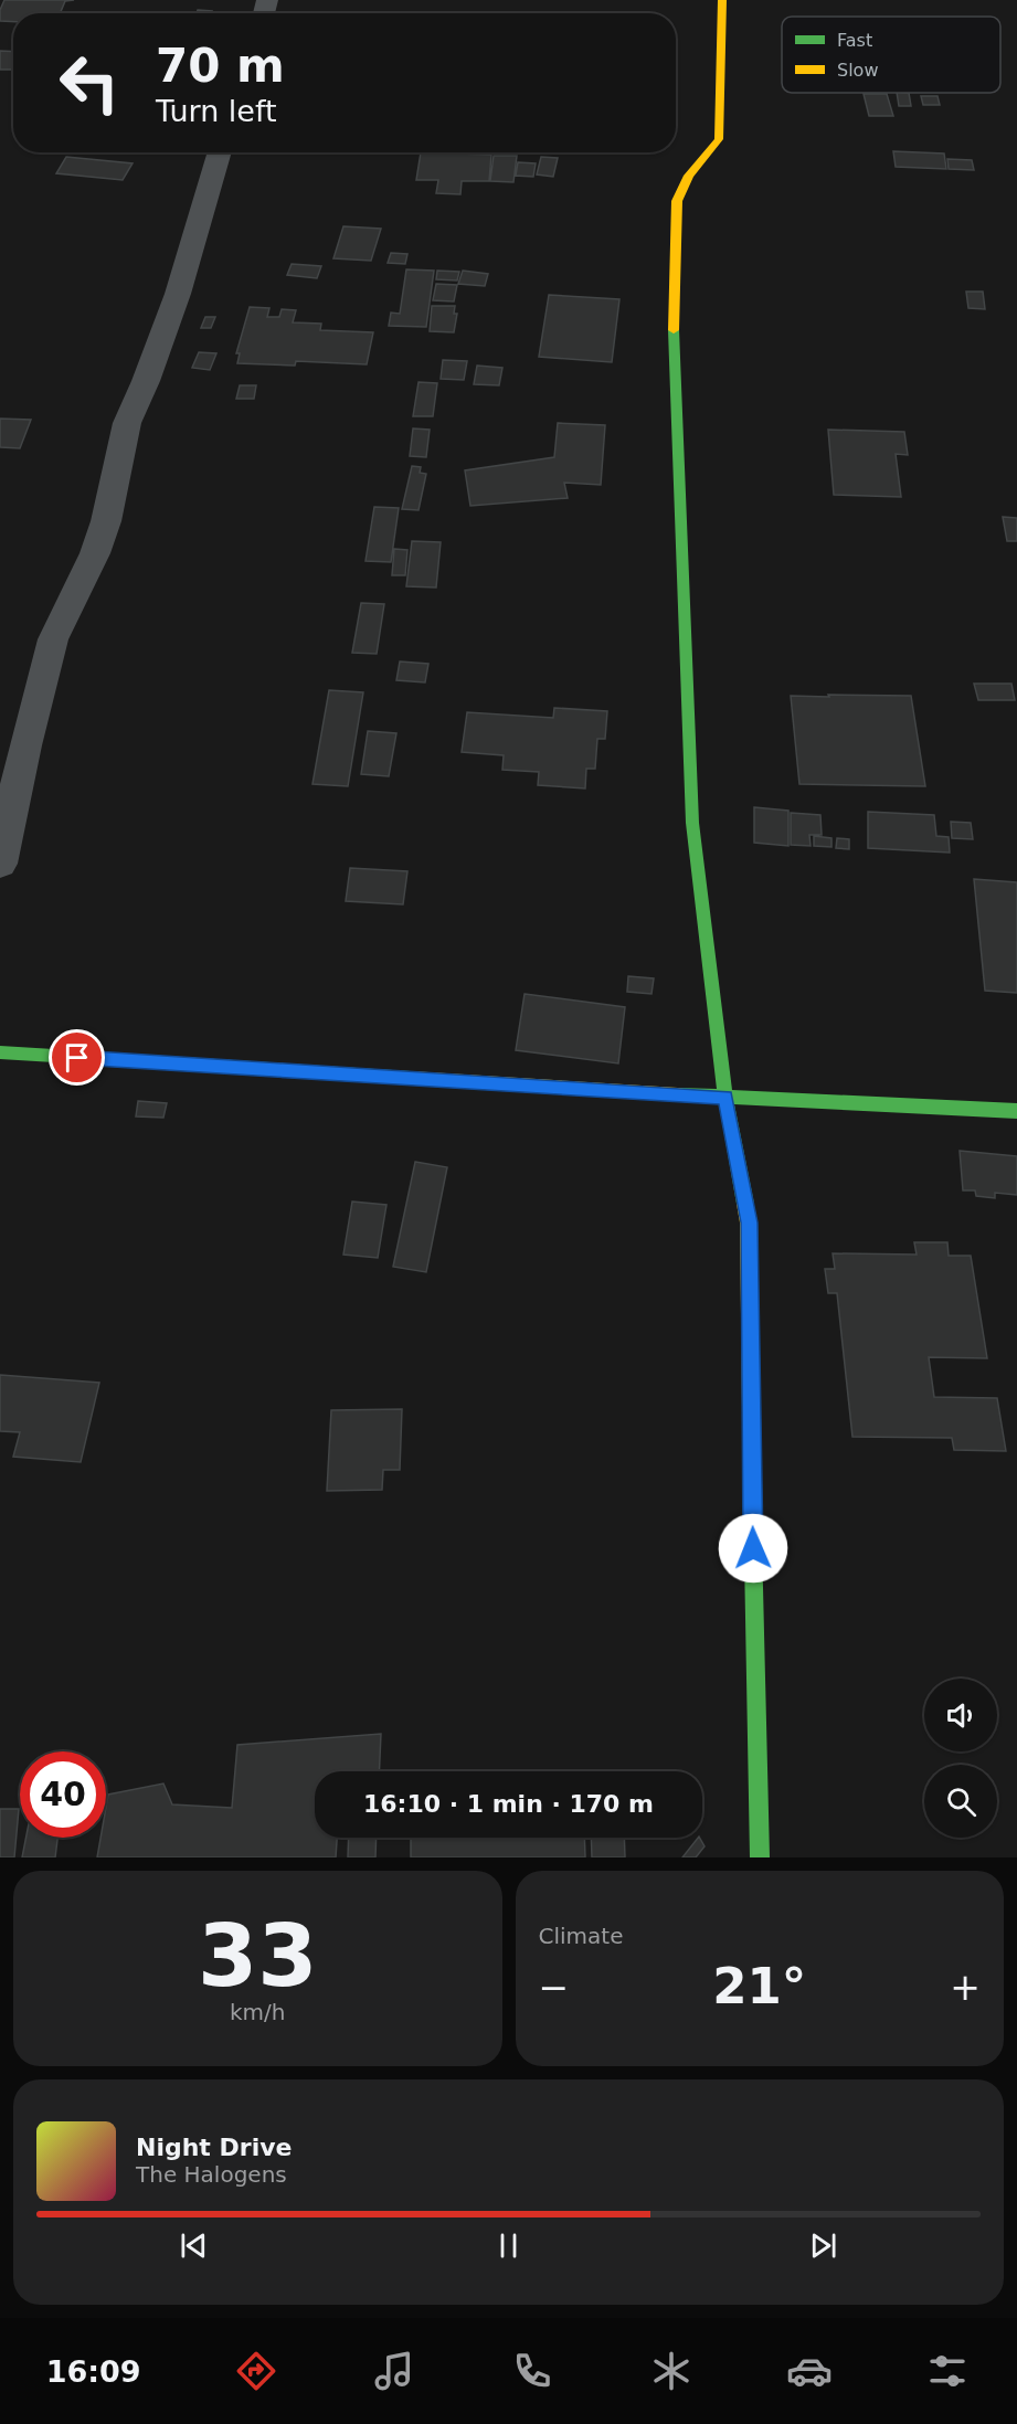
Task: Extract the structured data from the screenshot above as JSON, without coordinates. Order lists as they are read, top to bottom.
{
  "legend": ["Fast", "Slow"],
  "page": {
    "turn": ["70 m", "Turn left"],
    "limit": "40",
    "trip": "16:10 · 1 min · 170 m",
    "tile": [
      ["33", "km/h"],
      "Climate"
    ],
    "heat": ["−", "21°", "+"],
    "song": ["Night Drive", "The Halogens"],
    "tabs": "16:09"
  }
}
